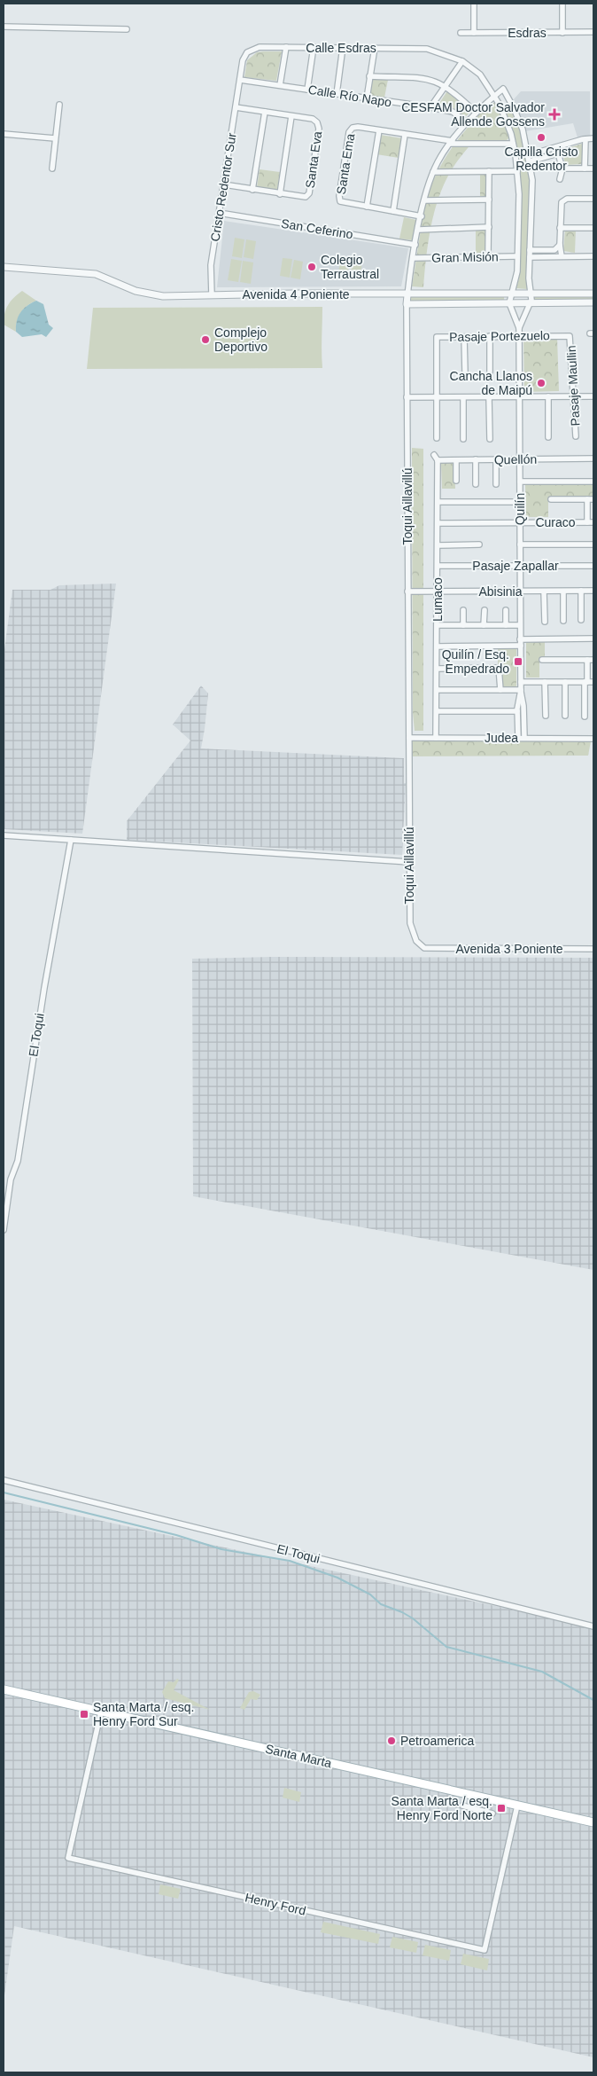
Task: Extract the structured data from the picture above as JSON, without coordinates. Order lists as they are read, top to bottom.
{
  "streets": {
    "main road": ["Santa Marta"],
    "street": [
      "Esdras",
      "Calle Esdras",
      "Calle Río Napo",
      "Santa Eva",
      "Santa Ema",
      "Cristo Redentor Sur",
      "San Ceferino",
      "Gran Misión",
      "Avenida 4 Poniente",
      "Pasaje Portezuelo",
      "Pasaje Maullin",
      "Quellón",
      "Toqui Aillavillú",
      "Quilín",
      "Curaco",
      "Pasaje Zapallar",
      "Abisinia",
      "Lumaco",
      "Judea",
      "Avenida 3 Poniente",
      "El Toqui",
      "Henry Ford"
    ]
  },
  "crossings": [
    ["Calle Esdras", "Calle Río Napo"],
    ["Calle Esdras", "Cristo Redentor Sur"],
    ["Calle Esdras", "Gran Misión"],
    ["Calle Esdras", "Avenida 4 Poniente"],
    ["Calle Esdras", "Toqui Aillavillú"],
    ["Calle Esdras", "Quilín"],
    ["Calle Río Napo", "Cristo Redentor Sur"],
    ["Calle Río Napo", "Toqui Aillavillú"],
    ["Cristo Redentor Sur", "San Ceferino"],
    ["Cristo Redentor Sur", "Avenida 4 Poniente"],
    ["San Ceferino", "Toqui Aillavillú"],
    ["Gran Misión", "Toqui Aillavillú"],
    ["Avenida 4 Poniente", "Toqui Aillavillú"],
    ["Pasaje Portezuelo", "Pasaje Maullin"],
    ["Pasaje Portezuelo", "Quilín"],
    ["Quellón", "Quilín"],
    ["Quellón", "Lumaco"],
    ["Toqui Aillavillú", "Abisinia"],
    ["Toqui Aillavillú", "Judea"],
    ["Toqui Aillavillú", "Avenida 3 Poniente"],
    ["Quilín", "Curaco"],
    ["Quilín", "Pasaje Zapallar"],
    ["Quilín", "Abisinia"],
    ["Quilín", "Judea"],
    ["Curaco", "Lumaco"],
    ["Pasaje Zapallar", "Lumaco"],
    ["Abisinia", "Lumaco"],
    ["Lumaco", "Judea"],
    ["Santa Marta", "Henry Ford"]
  ],
  "places": {
    "health": ["CESFAM Doctor Salvador Allende Gossens"],
    "other": [
      "Capilla Cristo Redentor",
      "Colegio Terraustral",
      "Complejo Deportivo",
      "Cancha Llanos de Maipú",
      "Petroamerica"
    ],
    "transit": ["Quilín / Esq. Empedrado", "Santa Marta / esq. Henry Ford Sur", "Santa Marta / esq. Henry Ford Norte"]
  }
}
